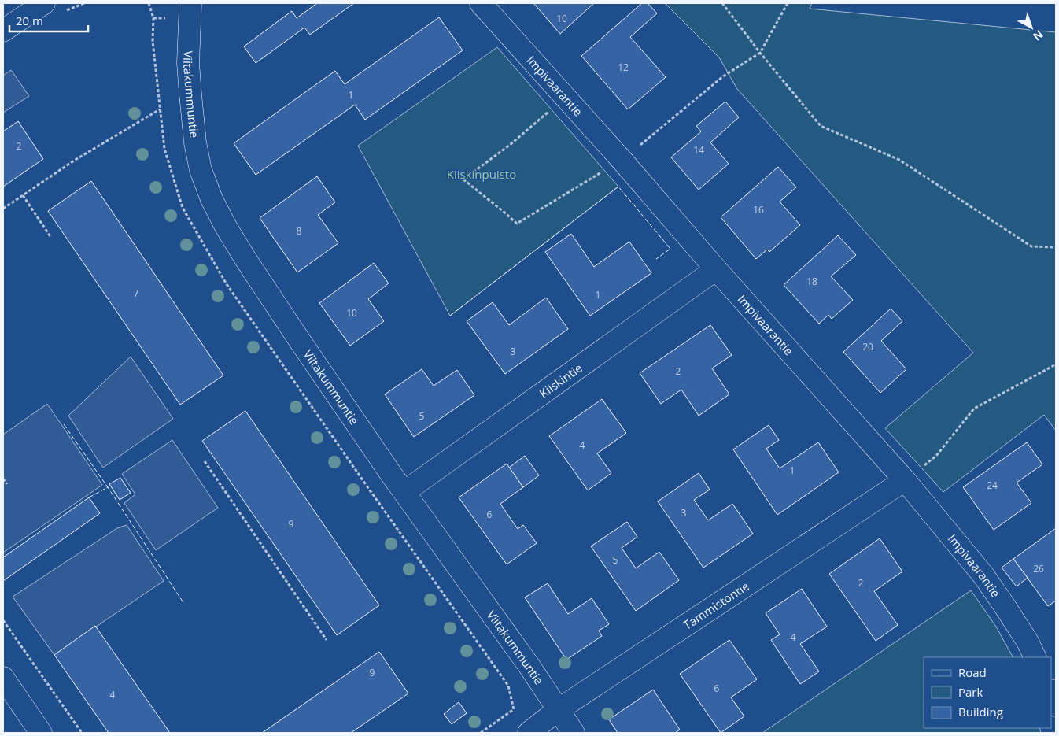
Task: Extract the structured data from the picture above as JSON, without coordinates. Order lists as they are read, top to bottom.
{
  "streets": {
    "street": [
      "Impivaarantie",
      "Viitakummuntie",
      "Kiiskintie",
      "Tammistontie"
    ]
  },
  "crossings": [
    ["Impivaarantie", "Kiiskintie"],
    ["Impivaarantie", "Tammistontie"],
    ["Viitakummuntie", "Kiiskintie"],
    ["Viitakummuntie", "Tammistontie"]
  ],
  "parks": ["Kiiskinpuisto"],
  "house_numbers": [
    "10",
    "12",
    "1",
    "2",
    "14",
    "16",
    "8",
    "18",
    "7",
    "1",
    "10",
    "20",
    "3",
    "2",
    "5",
    "4",
    "1",
    "24",
    "3",
    "6",
    "9",
    "5",
    "26",
    "2",
    "4",
    "9",
    "6",
    "4"
  ],
  "legend": ["Road", "Park", "Building"],
  "scale_bar": "20 m",
  "north": "bottom right"
}
